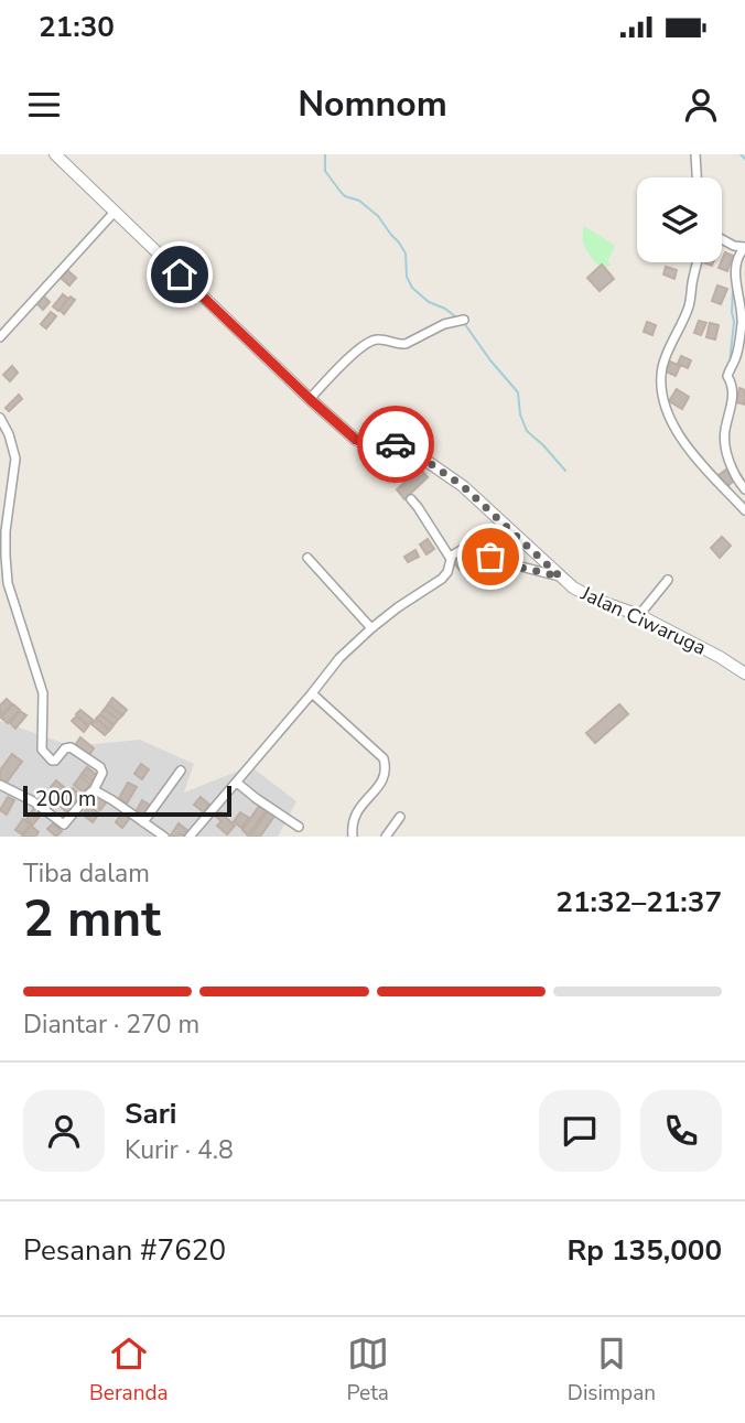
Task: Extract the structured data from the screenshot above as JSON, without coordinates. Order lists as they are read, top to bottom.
{
  "streets": {
    "street": ["Jalan Ciwaruga"]
  },
  "scale_bar": "200 m",
  "page": {
    "status": "21:30",
    "header": "Nomnom",
    "scale": "200 m",
    "heading": ["2 mnt", "Tiba dalam", "21:32–21:37"],
    "panel": [
      "Sari",
      "Kurir · 4.8",
      "Pesanan #7620",
      "Rp 135,000"
    ],
    "bar": "Diantar · 270 m",
    "tabs": ["Beranda", "Peta", "Disimpan"]
  }
}
